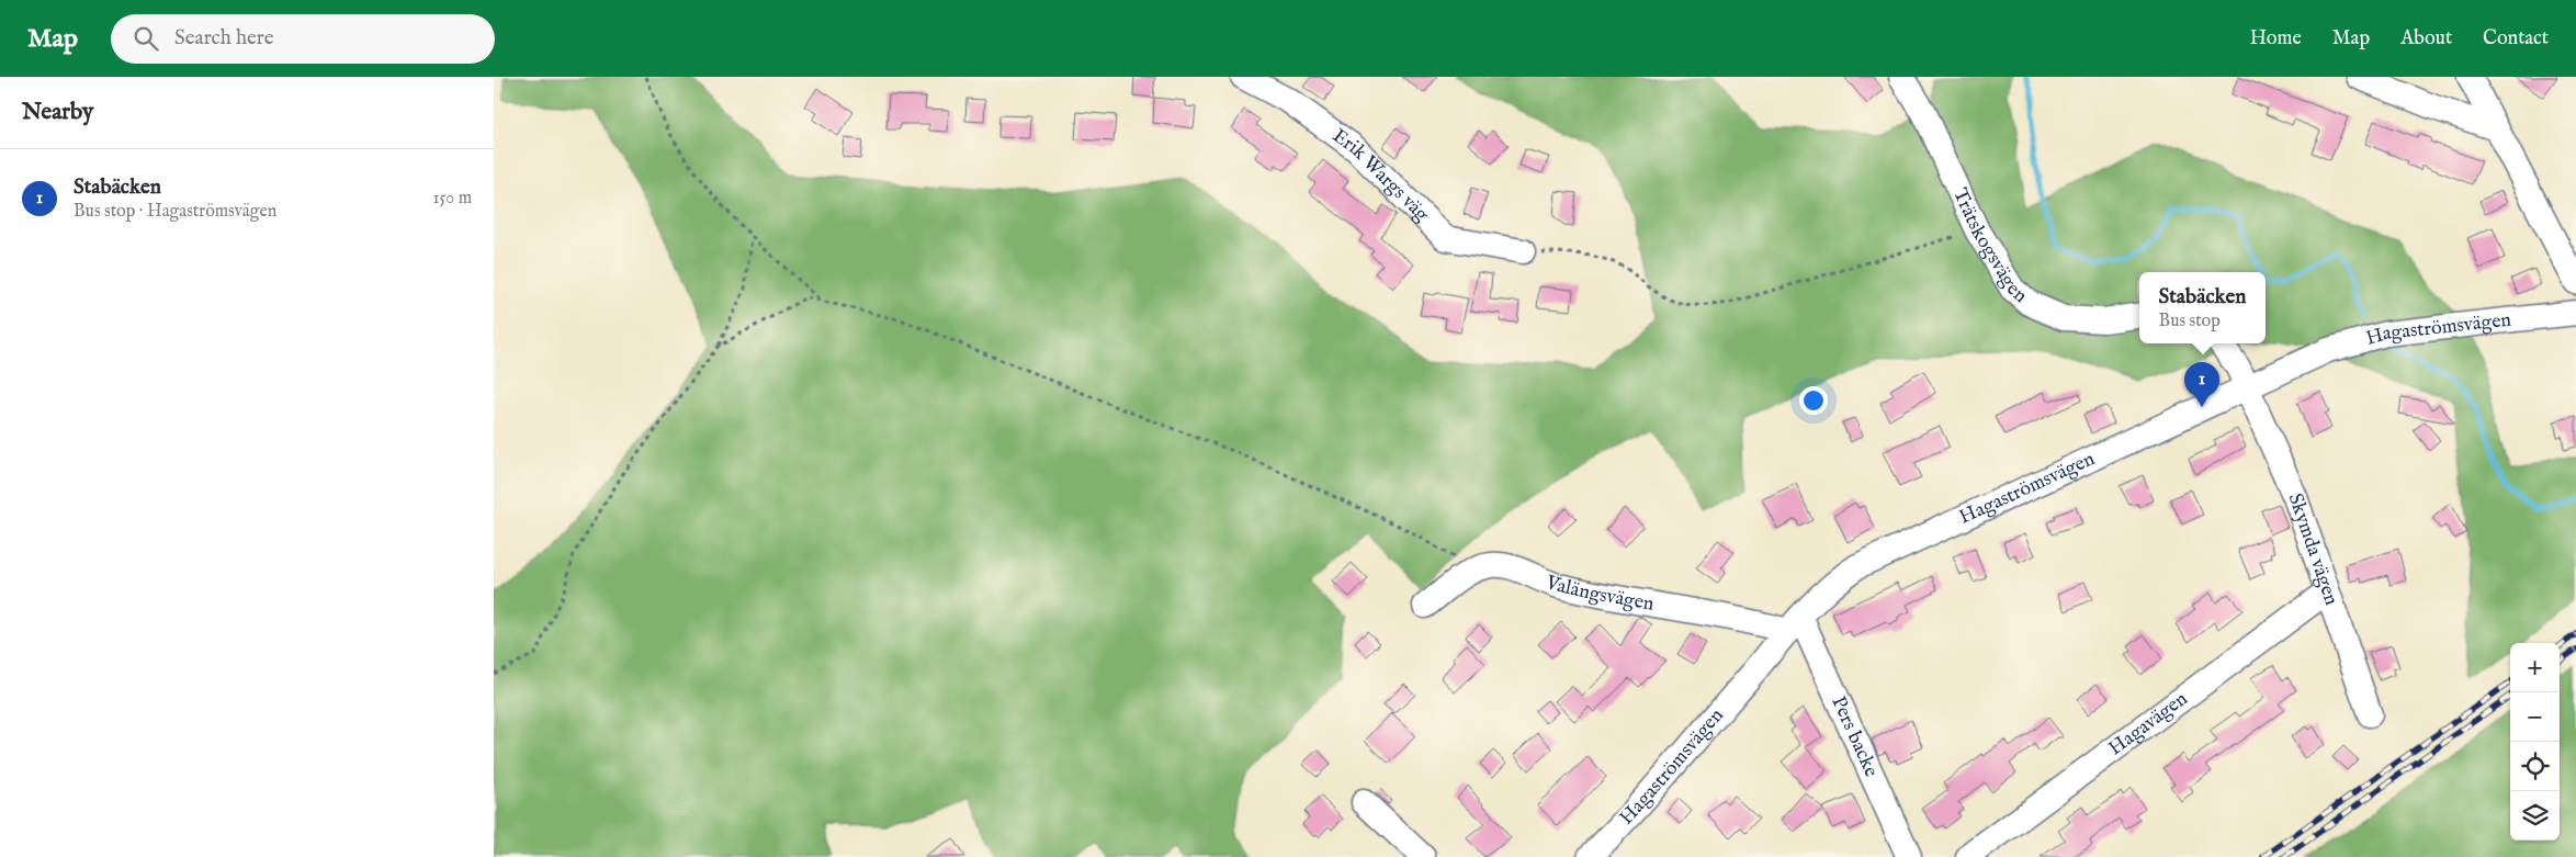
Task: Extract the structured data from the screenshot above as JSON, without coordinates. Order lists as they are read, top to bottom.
{
  "streets": {
    "street": [
      "Erik Wargs väg",
      "Trätskogsvägen",
      "Hagaströmsvägen",
      "Skymda vägen",
      "Valängsvägen",
      "Hagavägen",
      "Pers backe"
    ]
  },
  "crossings": [
    ["Hagaströmsvägen", "Skymda vägen"],
    ["Hagaströmsvägen", "Valängsvägen"],
    ["Hagaströmsvägen", "Pers backe"],
    ["Skymda vägen", "Hagavägen"],
    ["Valängsvägen", "Pers backe"]
  ],
  "page": {
    "header": "Map",
    "search": "Search here",
    "nav": [
      "Home",
      "Map",
      "About",
      "Contact"
    ],
    "heading": "Nearby",
    "list": [
      {
        "mark": "1",
        "name": "Stabäcken",
        "note": "Bus stop · Hagaströmsvägen",
        "value": "150 m"
      }
    ],
    "popup": ["Stabäcken", "Bus stop"],
    "pins": "1",
    "map_buttons": ["+", "−"]
  }
}
